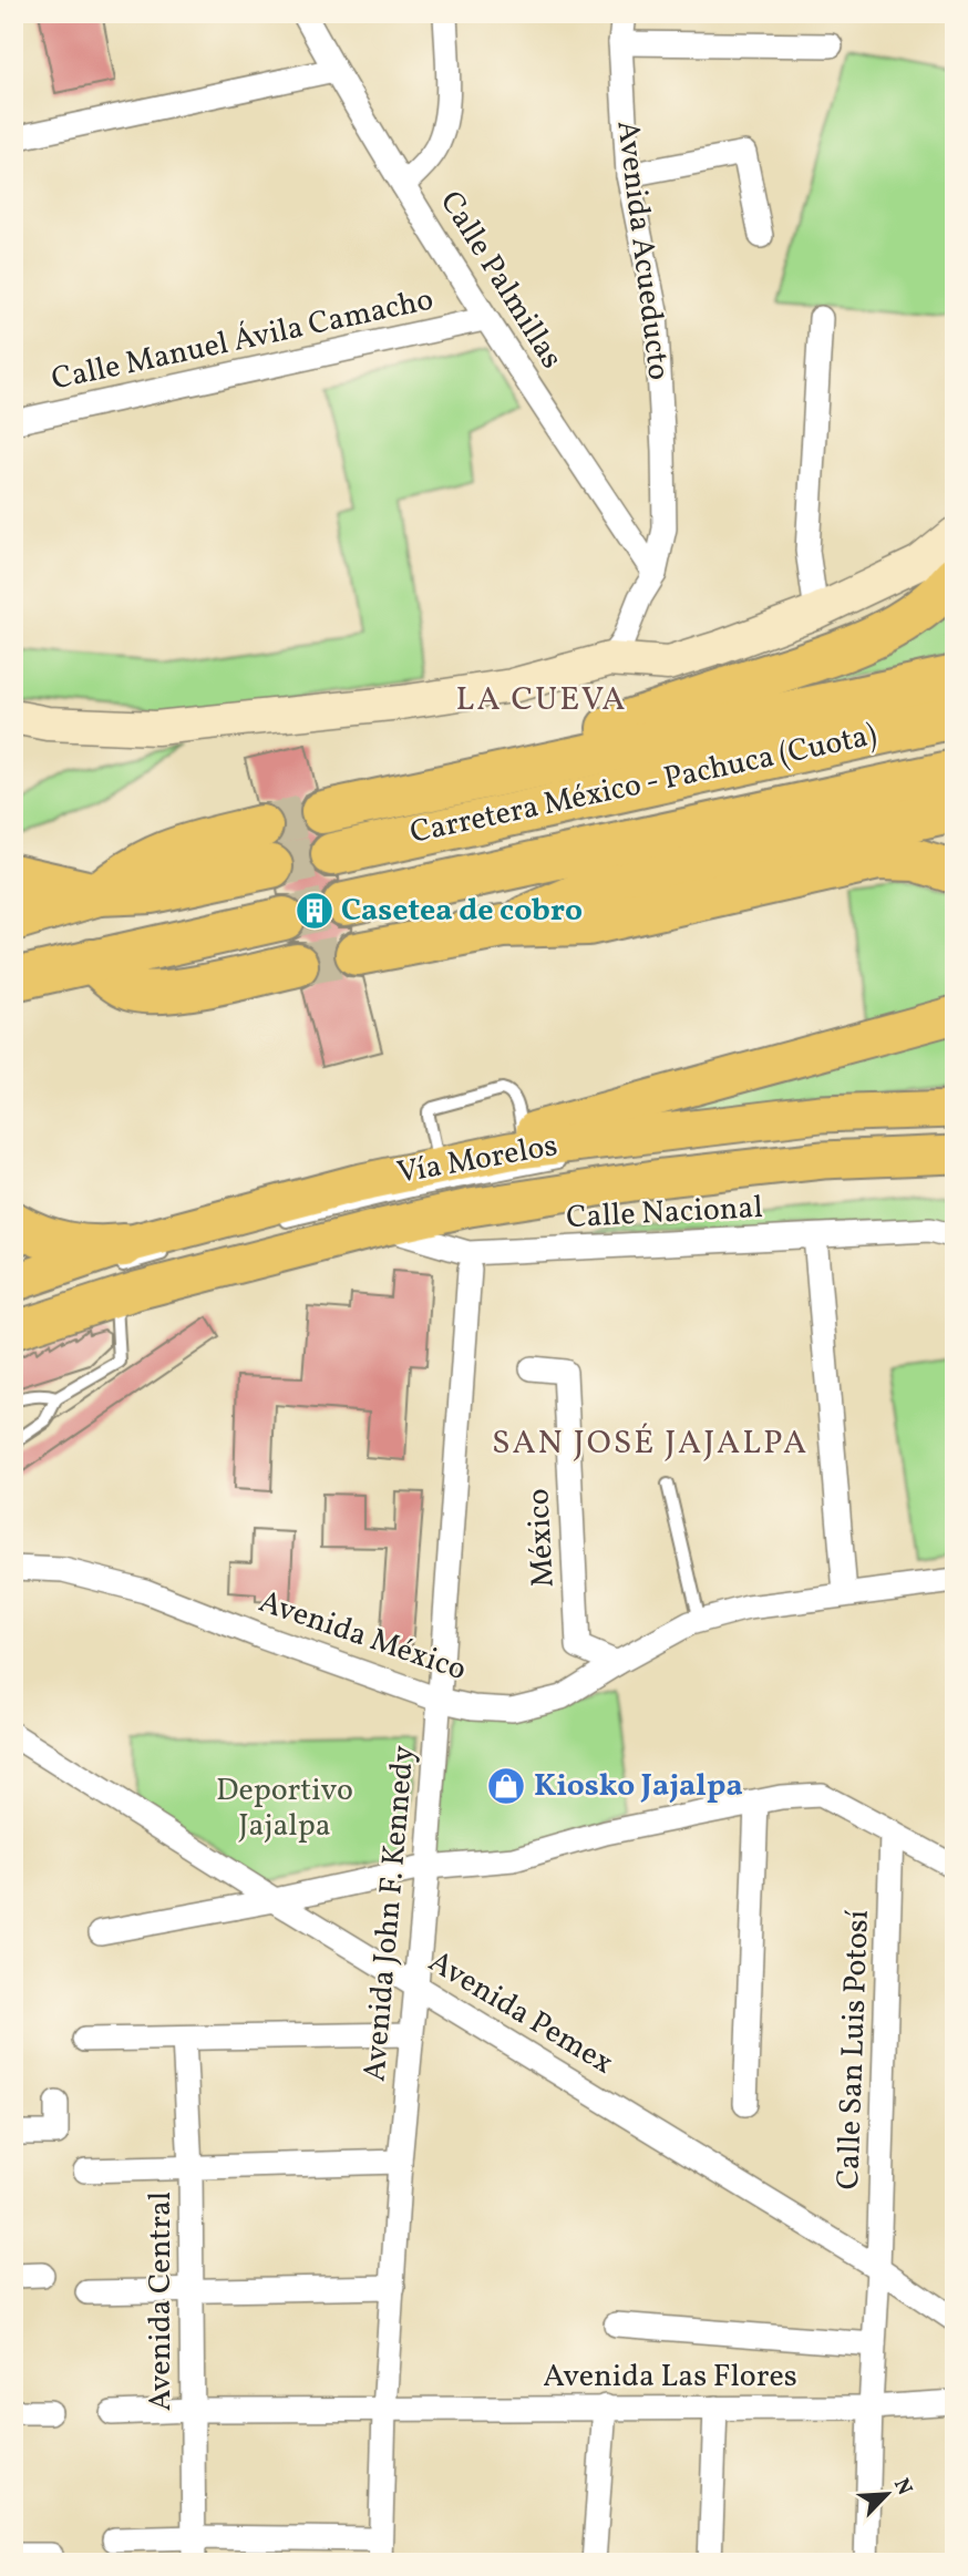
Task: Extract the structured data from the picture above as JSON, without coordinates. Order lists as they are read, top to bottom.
{
  "streets": {
    "highway": ["Carretera México - Pachuca (Cuota)"],
    "main road": ["Vía Morelos"],
    "street": [
      "Avenida Acueducto",
      "Calle Palmillas",
      "Calle Manuel Ávila Camacho",
      "Calle Nacional",
      "México",
      "Avenida México",
      "Avenida John F. Kennedy",
      "Avenida Pemex",
      "Calle San Luis Potosí",
      "Avenida Central",
      "Avenida Las Flores"
    ]
  },
  "crossings": [
    ["Avenida Acueducto", "Calle Palmillas"],
    ["Calle Palmillas", "Calle Manuel Ávila Camacho"],
    ["Vía Morelos", "Calle Nacional"],
    ["México", "Avenida México"],
    ["Avenida México", "Avenida John F. Kennedy"],
    ["Avenida John F. Kennedy", "Avenida Pemex"],
    ["Avenida John F. Kennedy", "Avenida Las Flores"],
    ["Avenida Pemex", "Calle San Luis Potosí"],
    ["Calle San Luis Potosí", "Avenida Las Flores"],
    ["Avenida Central", "Avenida Las Flores"]
  ],
  "districts": ["LA CUEVA", "SAN JOSÉ JAJALPA"],
  "parks": ["Deportivo Jajalpa"],
  "places": {
    "building": ["Casetea de cobro"],
    "shop": ["Kiosko Jajalpa"]
  },
  "north": "top right"
}
